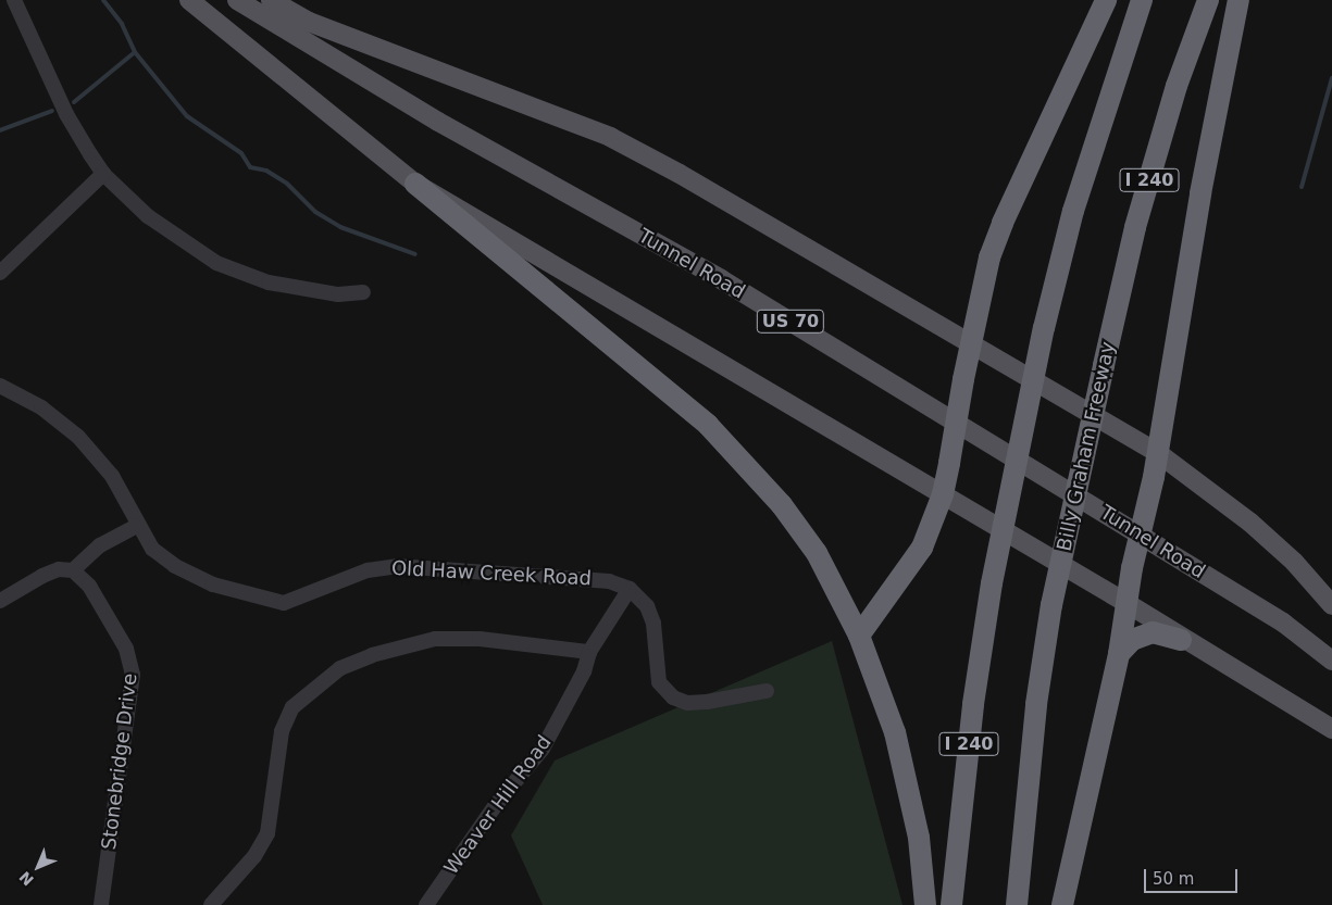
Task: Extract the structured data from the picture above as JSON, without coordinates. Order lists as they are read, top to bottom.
{
  "streets": {
    "highway": ["I 240", "Billy Graham Freeway"],
    "main road": ["Tunnel Road", "US 70"],
    "street": ["Old Haw Creek Road", "Stonebridge Drive", "Weaver Hill Road"]
  },
  "crossings": [
    ["Old Haw Creek Road", "Weaver Hill Road"]
  ],
  "scale_bar": "50 m",
  "north": "bottom left"
}
